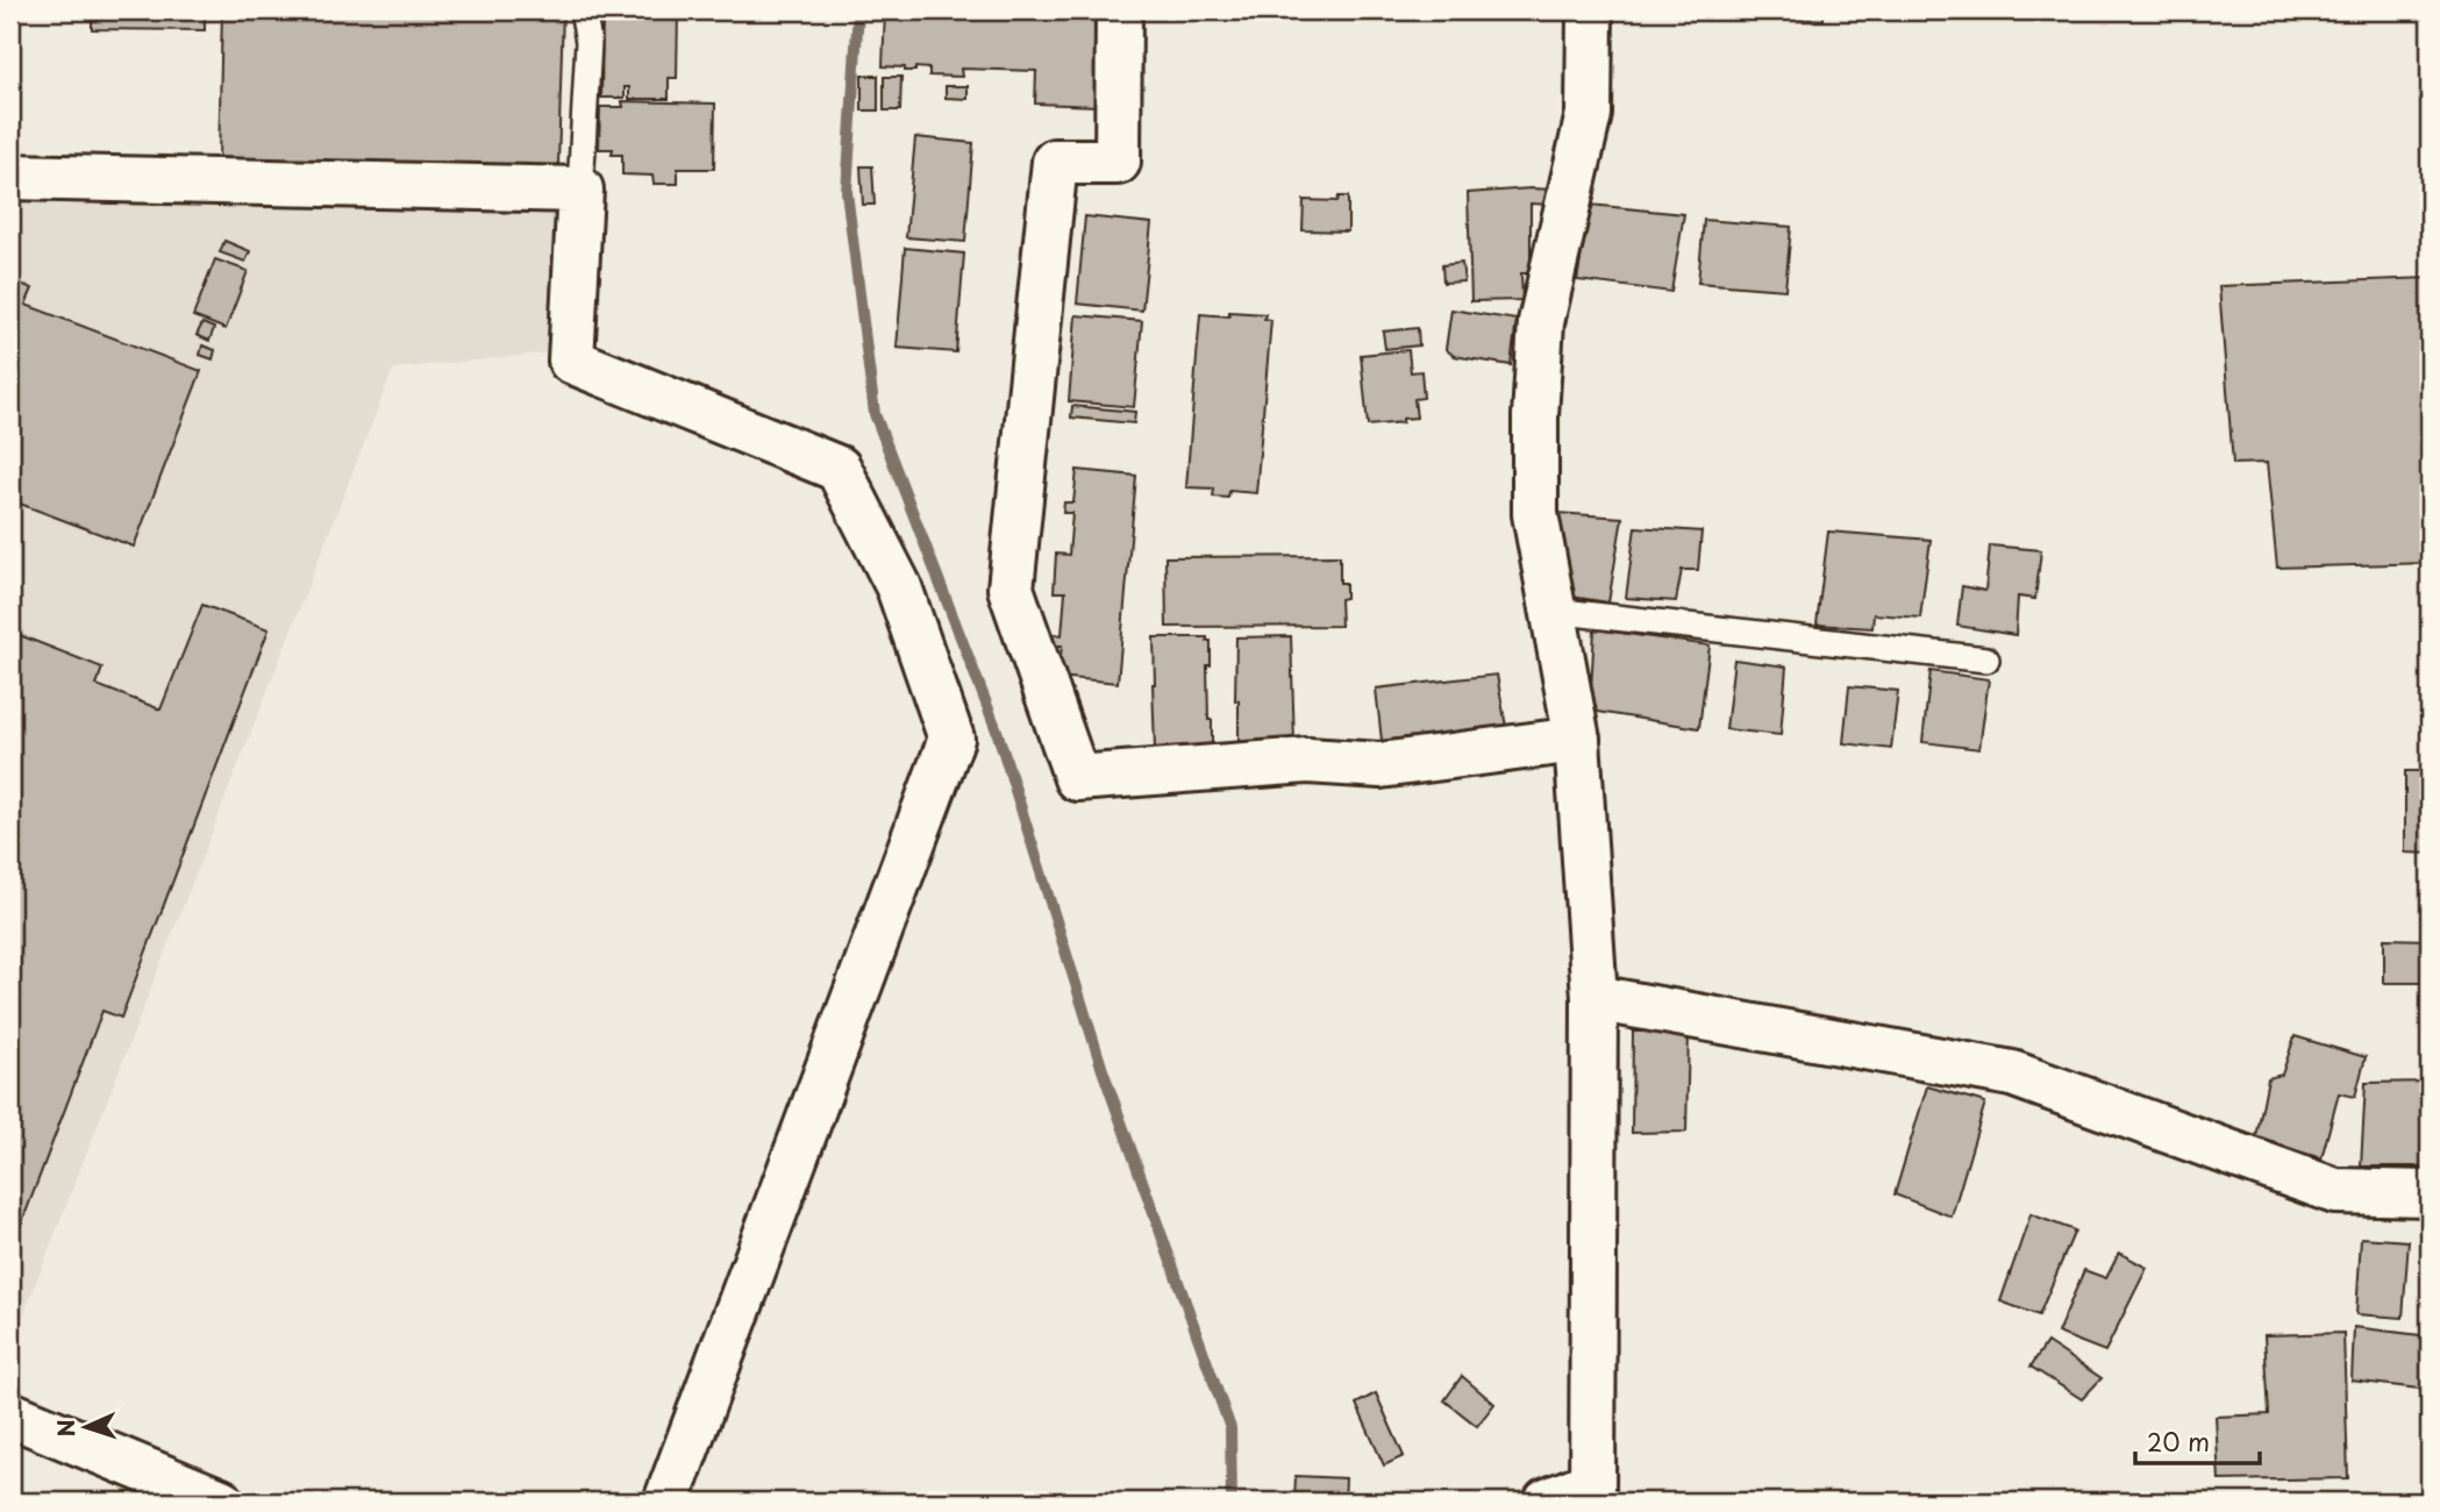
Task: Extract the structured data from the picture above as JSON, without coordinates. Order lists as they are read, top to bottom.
{
  "scale_bar": "20 m",
  "north": "left"
}
